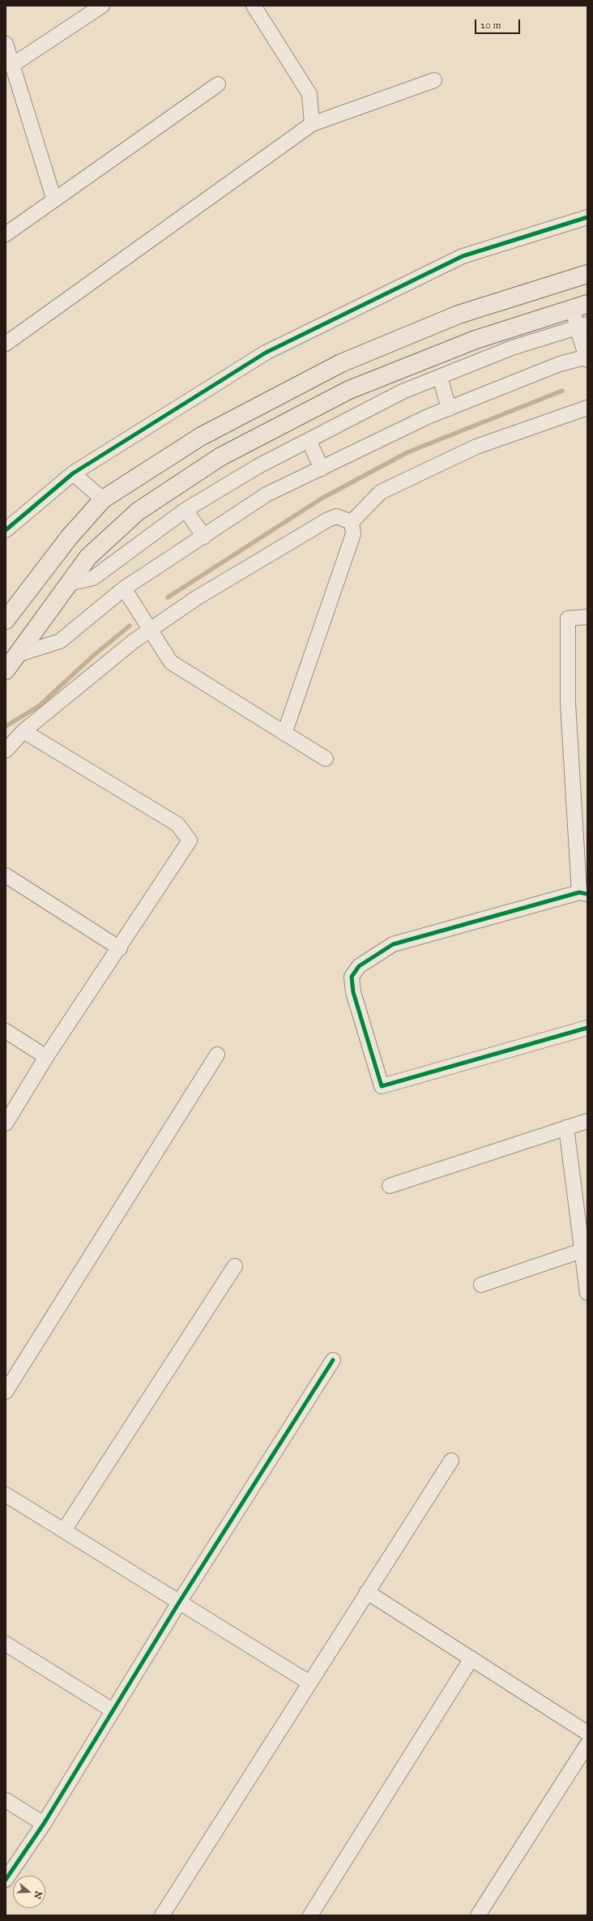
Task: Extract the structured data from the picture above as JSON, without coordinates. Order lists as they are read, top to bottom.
{
  "scale_bar": "20 m",
  "north": "right"
}
